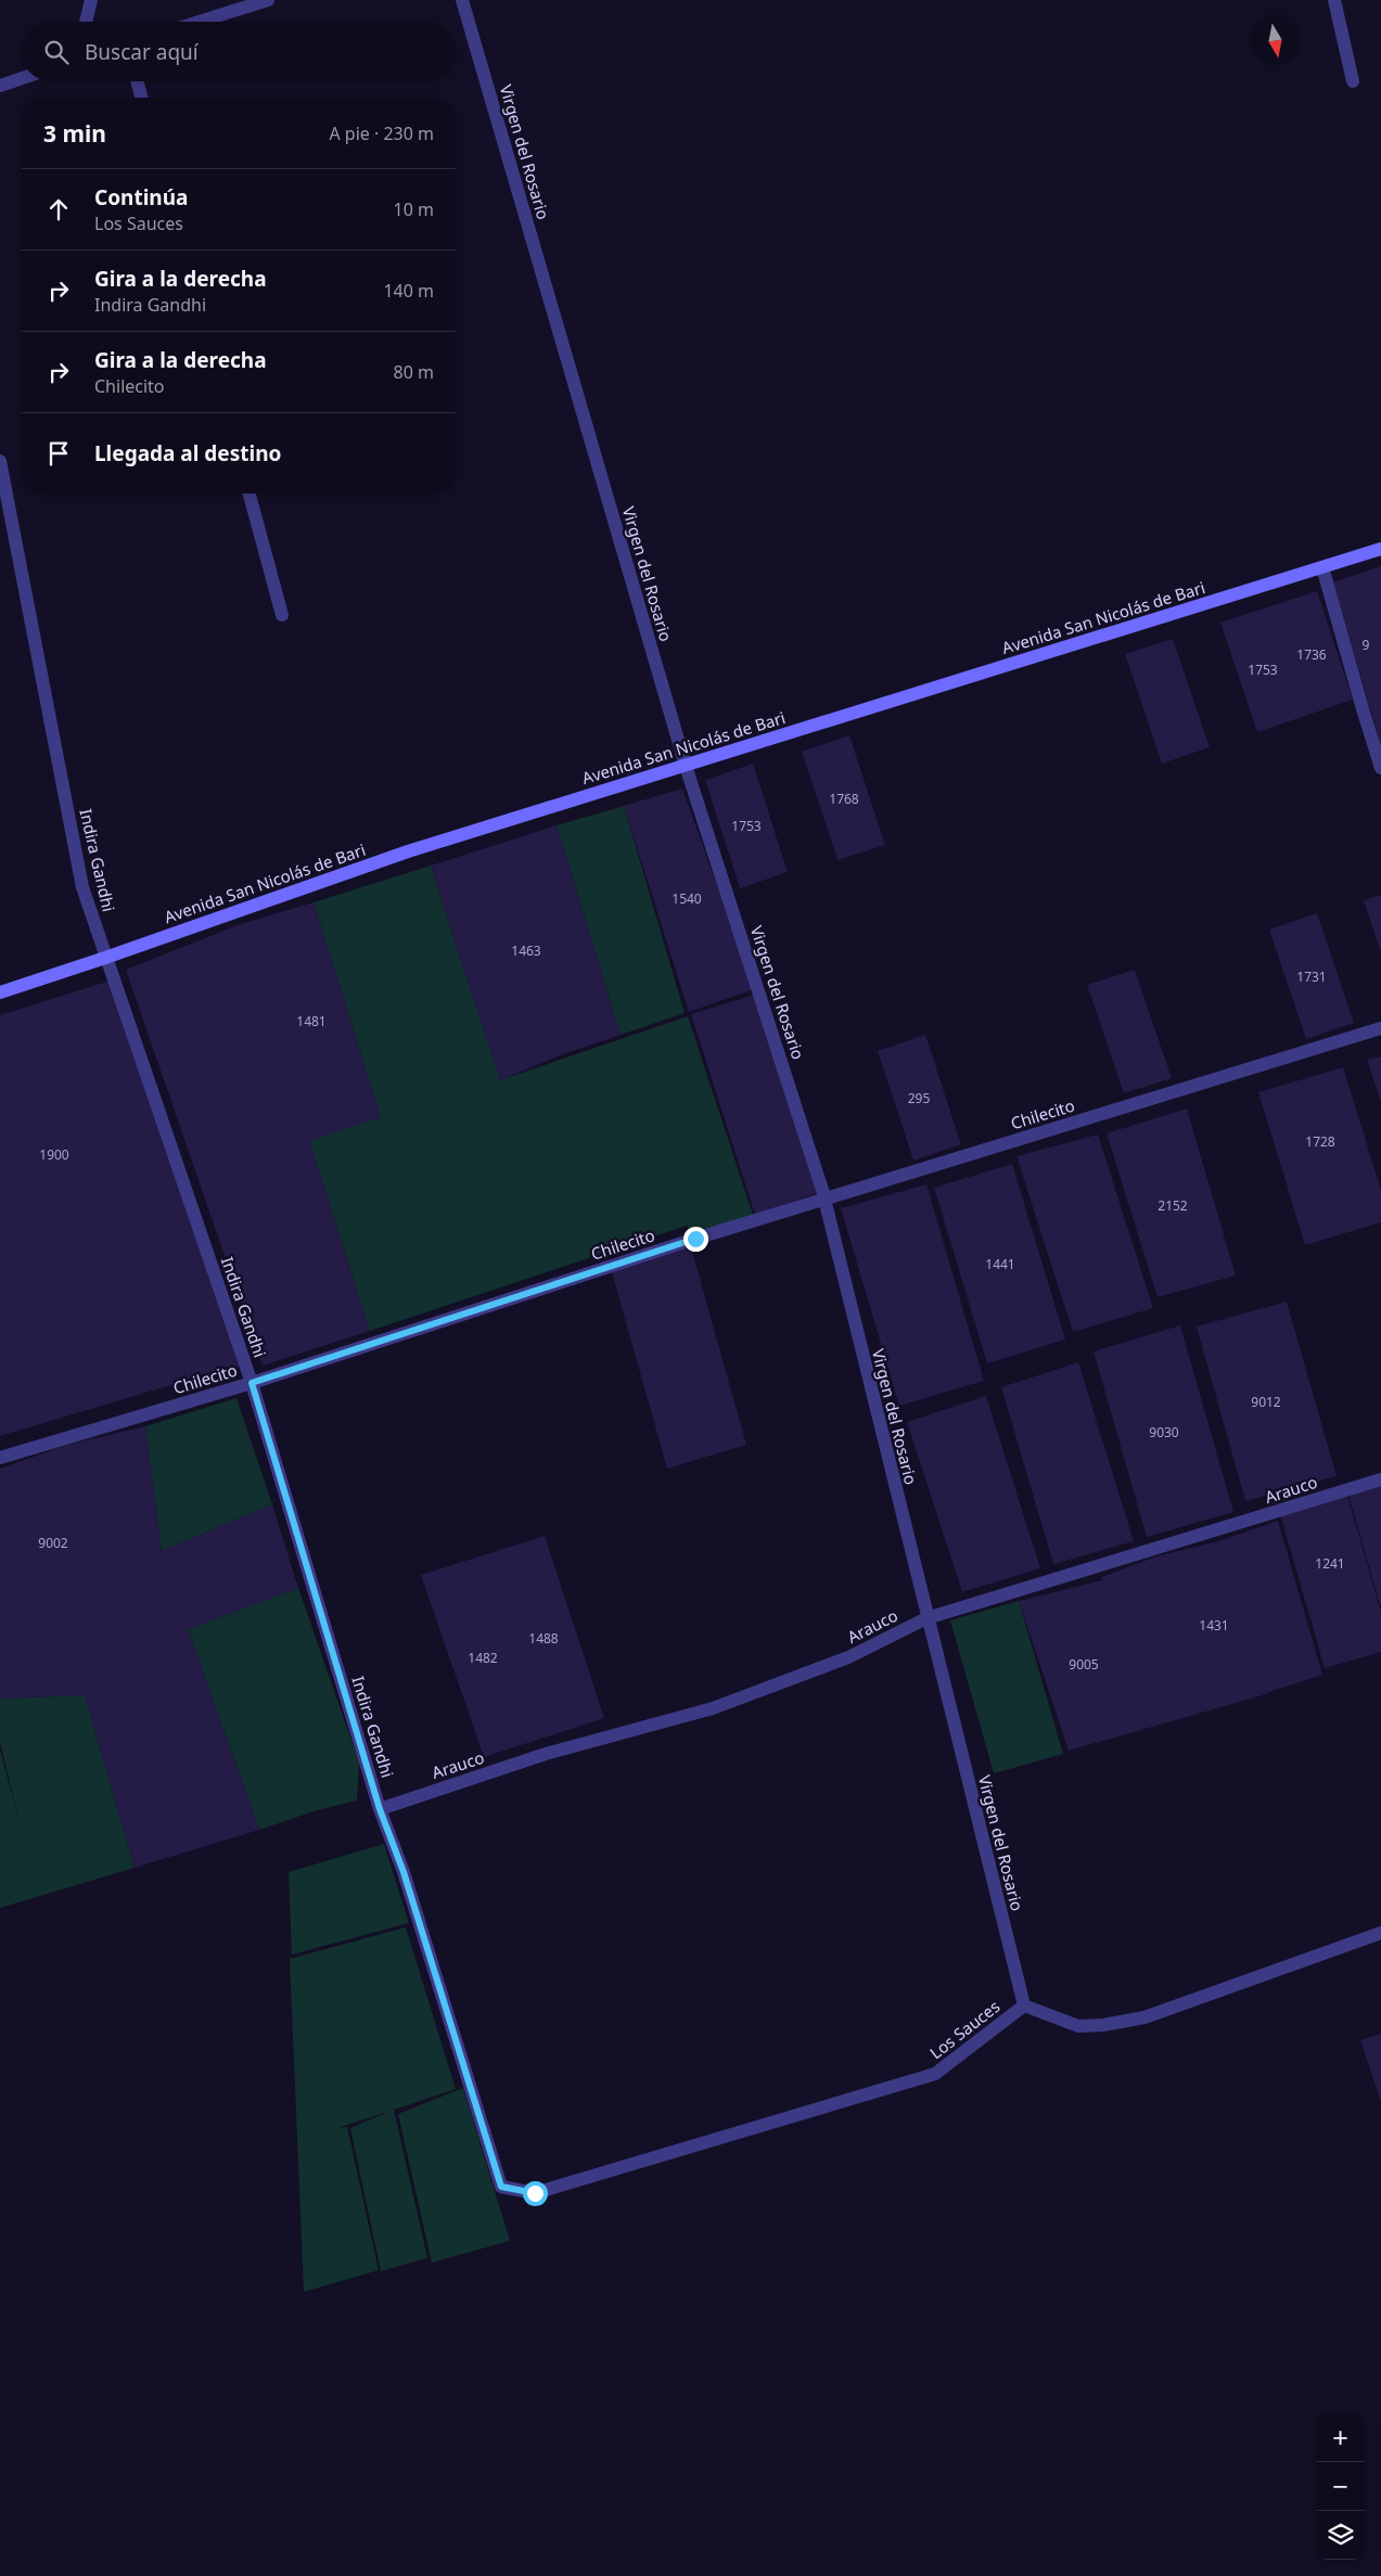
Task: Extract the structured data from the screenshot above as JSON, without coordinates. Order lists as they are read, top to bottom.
{
  "streets": {
    "street": [
      "Virgen del Rosario",
      "Avenida San Nicolás de Bari",
      "Indira Gandhi",
      "Chilecito",
      "Arauco",
      "Los Sauces"
    ]
  },
  "crossings": [
    ["Virgen del Rosario", "Avenida San Nicolás de Bari"],
    ["Virgen del Rosario", "Chilecito"],
    ["Virgen del Rosario", "Arauco"],
    ["Virgen del Rosario", "Los Sauces"],
    ["Avenida San Nicolás de Bari", "Indira Gandhi"],
    ["Indira Gandhi", "Chilecito"],
    ["Indira Gandhi", "Arauco"],
    ["Indira Gandhi", "Los Sauces"]
  ],
  "house_numbers": [
    "9",
    "1736",
    "1753",
    "1768",
    "1753",
    "1540",
    "1463",
    "1731",
    "1481",
    "295",
    "1728",
    "1900",
    "2152",
    "1441",
    "9012",
    "9030",
    "9002",
    "1241",
    "1431",
    "1488",
    "1482",
    "9005"
  ],
  "north": "bottom",
  "page": {
    "search": "Buscar aquí",
    "heading": ["3 min", "A pie · 230 m"],
    "list": [
      ["Continúa", "Los Sauces", "10 m"],
      ["Gira a la derecha", "Indira Gandhi", "140 m"],
      ["Gira a la derecha", "Chilecito", "80 m"],
      "Llegada al destino"
    ],
    "map_buttons": ["+", "−"]
  }
}
